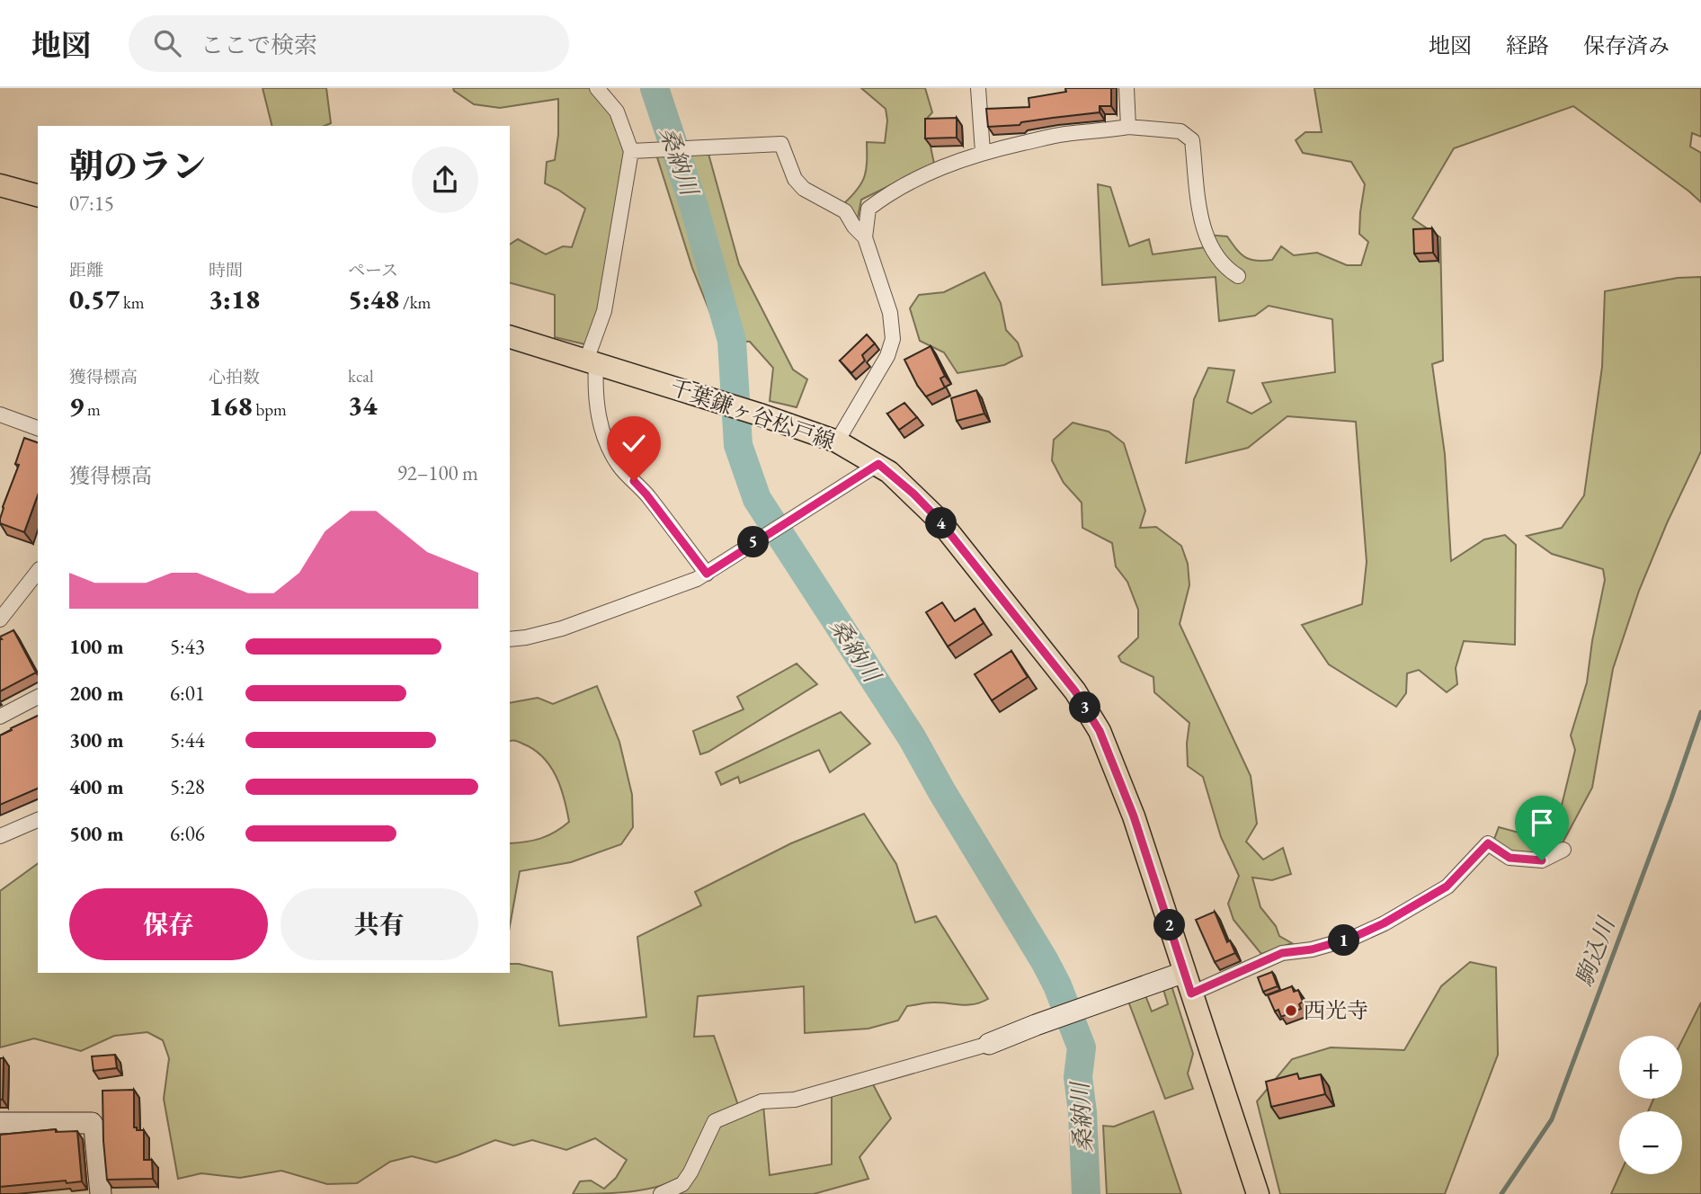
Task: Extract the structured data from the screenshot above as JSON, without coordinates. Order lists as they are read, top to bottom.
{
  "streets": {
    "main road": ["千葉鎌ヶ谷松戸線"]
  },
  "water": ["桑納川", "駒込川"],
  "places": ["西光寺"],
  "page": {
    "header": "地図",
    "search": "ここで検索",
    "nav": ["地図", "経路", "保存済み"],
    "heading": ["朝のラン", "07:15"],
    "stats": [
      ["距離", "0.57 km"],
      ["時間", "3:18"],
      ["ペース", "5:48 /km"],
      ["獲得標高", "9 m"],
      ["心拍数", "168 bpm"],
      ["kcal", "34"]
    ],
    "chart": ["獲得標高", "92–100 m"],
    "pins": [
      "4",
      "5",
      "3",
      "2",
      "1"
    ],
    "list": [
      {
        "name": "100 m",
        "note": "5:43"
      },
      {
        "name": "200 m",
        "note": "6:01"
      },
      {
        "name": "300 m",
        "note": "5:44"
      },
      {
        "name": "400 m",
        "note": "5:28"
      },
      {
        "name": "500 m",
        "note": "6:06"
      }
    ],
    "buttons": ["保存", "共有"],
    "map_buttons": ["+", "−"]
  }
}
